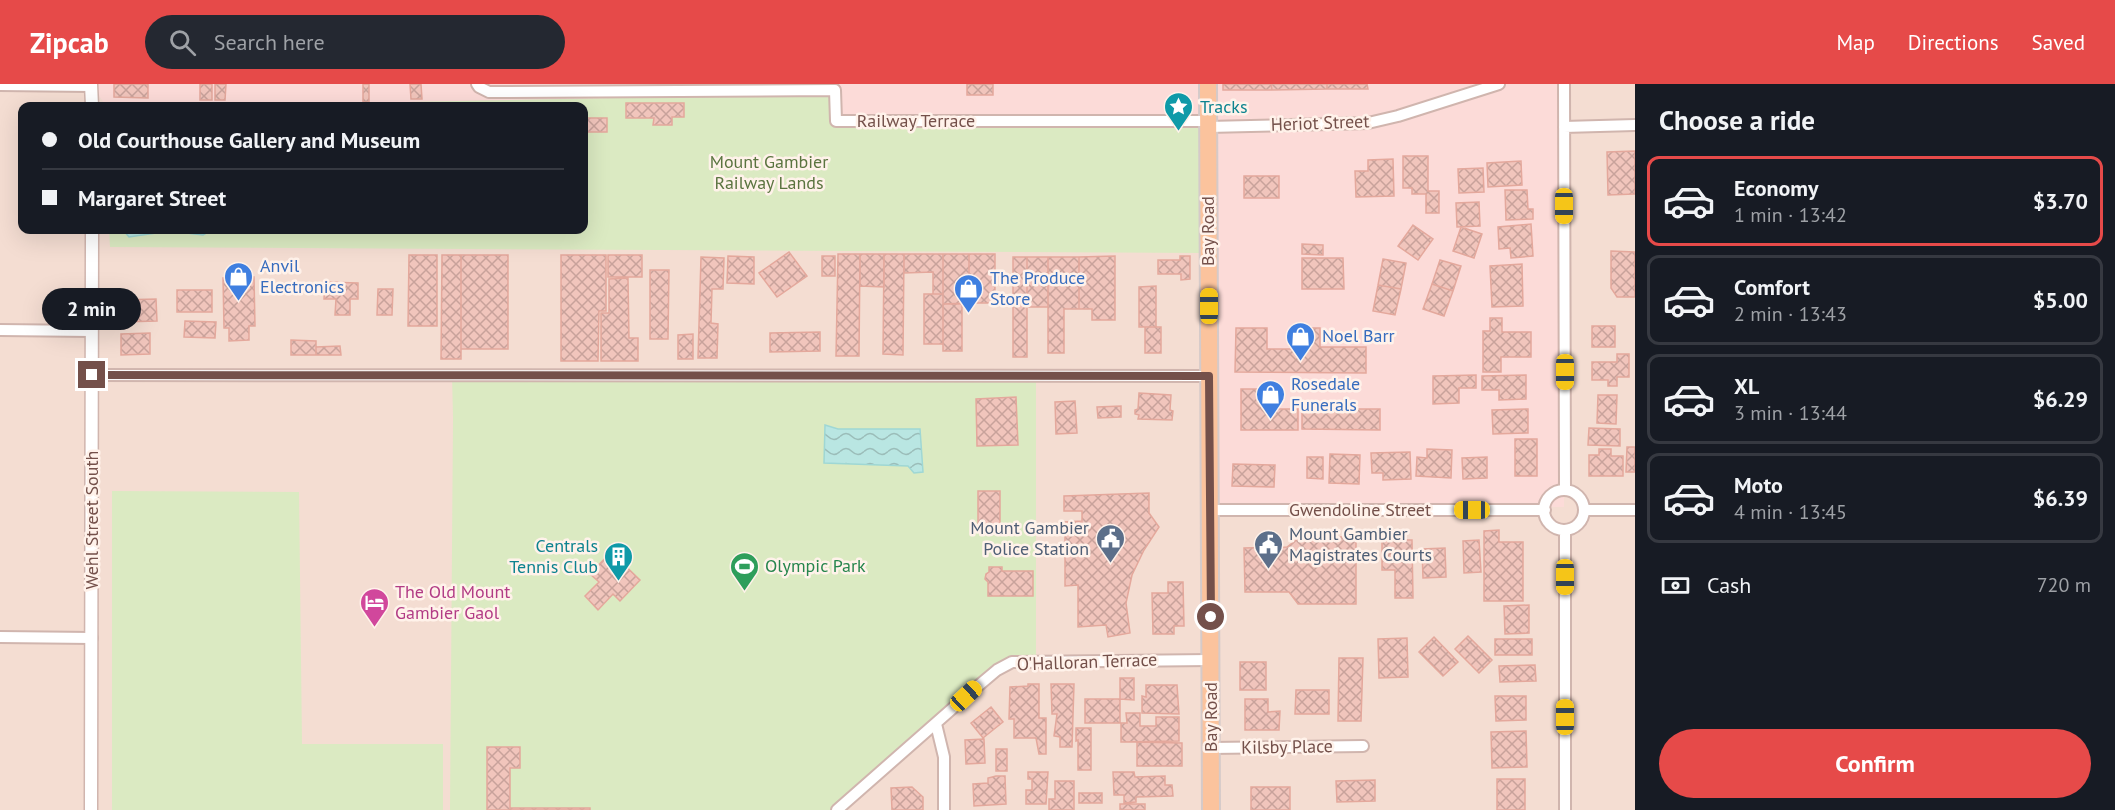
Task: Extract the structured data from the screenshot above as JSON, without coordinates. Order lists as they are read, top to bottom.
{
  "streets": {
    "main road": ["Bay Road"],
    "street": [
      "Railway Terrace",
      "Heriot Street",
      "Gwendoline Street",
      "Wehl Street South",
      "O'Halloran Terrace",
      "Kilsby Place"
    ]
  },
  "crossings": [
    ["Railway Terrace", "Heriot Street"],
    ["Railway Terrace", "Bay Road"],
    ["Heriot Street", "Bay Road"],
    ["Bay Road", "Gwendoline Street"],
    ["Bay Road", "O'Halloran Terrace"],
    ["Bay Road", "Kilsby Place"]
  ],
  "parks": ["Mount Gambier Railway Lands"],
  "places": {
    "place": ["Tracks"],
    "shop": [
      "Anvil Electronics",
      "The Produce Store",
      "Noel Barr",
      "Rosedale Funerals"
    ],
    "public building": ["Mount Gambier Police Station", "Mount Gambier Magistrates Courts"],
    "building": ["Centrals Tennis Club"],
    "sports": ["Olympic Park"],
    "hotel": ["The Old Mount Gambier Gaol"]
  },
  "page": {
    "header": "Zipcab",
    "search": "Search here",
    "nav": ["Map", "Directions", "Saved"],
    "heading": "Choose a ride",
    "banner": ["Old Courthouse Gallery and Museum", "Margaret Street"],
    "list": [
      {
        "name": "Economy",
        "note": "1 min · 13:42",
        "value": "$3.70"
      },
      {
        "name": "Comfort",
        "note": "2 min · 13:43",
        "value": "$5.00"
      },
      {
        "name": "XL",
        "note": "3 min · 13:44",
        "value": "$6.29"
      },
      {
        "name": "Moto",
        "note": "4 min · 13:45",
        "value": "$6.39"
      }
    ],
    "bubble": "2 min",
    "pay": ["Cash", "720 m"],
    "buttons": "Confirm"
  }
}
